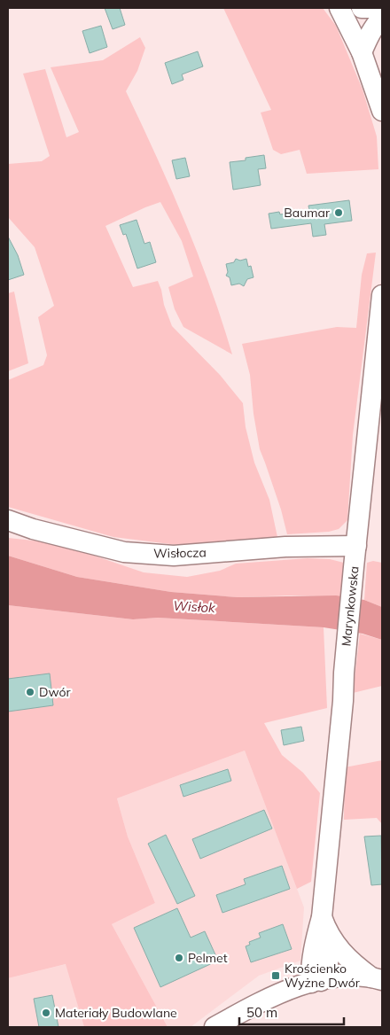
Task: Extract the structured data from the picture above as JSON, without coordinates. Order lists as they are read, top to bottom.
{
  "streets": {
    "street": ["Wisłocza", "Marynkowska"]
  },
  "crossings": [
    ["Wisłocza", "Marynkowska"]
  ],
  "water": ["Wisłok"],
  "places": {
    "other": [
      "Baumar",
      "Dwór",
      "Pelmet",
      "Materiały Budowlane"
    ],
    "transit": ["Krościenko Wyżne Dwór"]
  },
  "scale_bar": "50 m"
}
